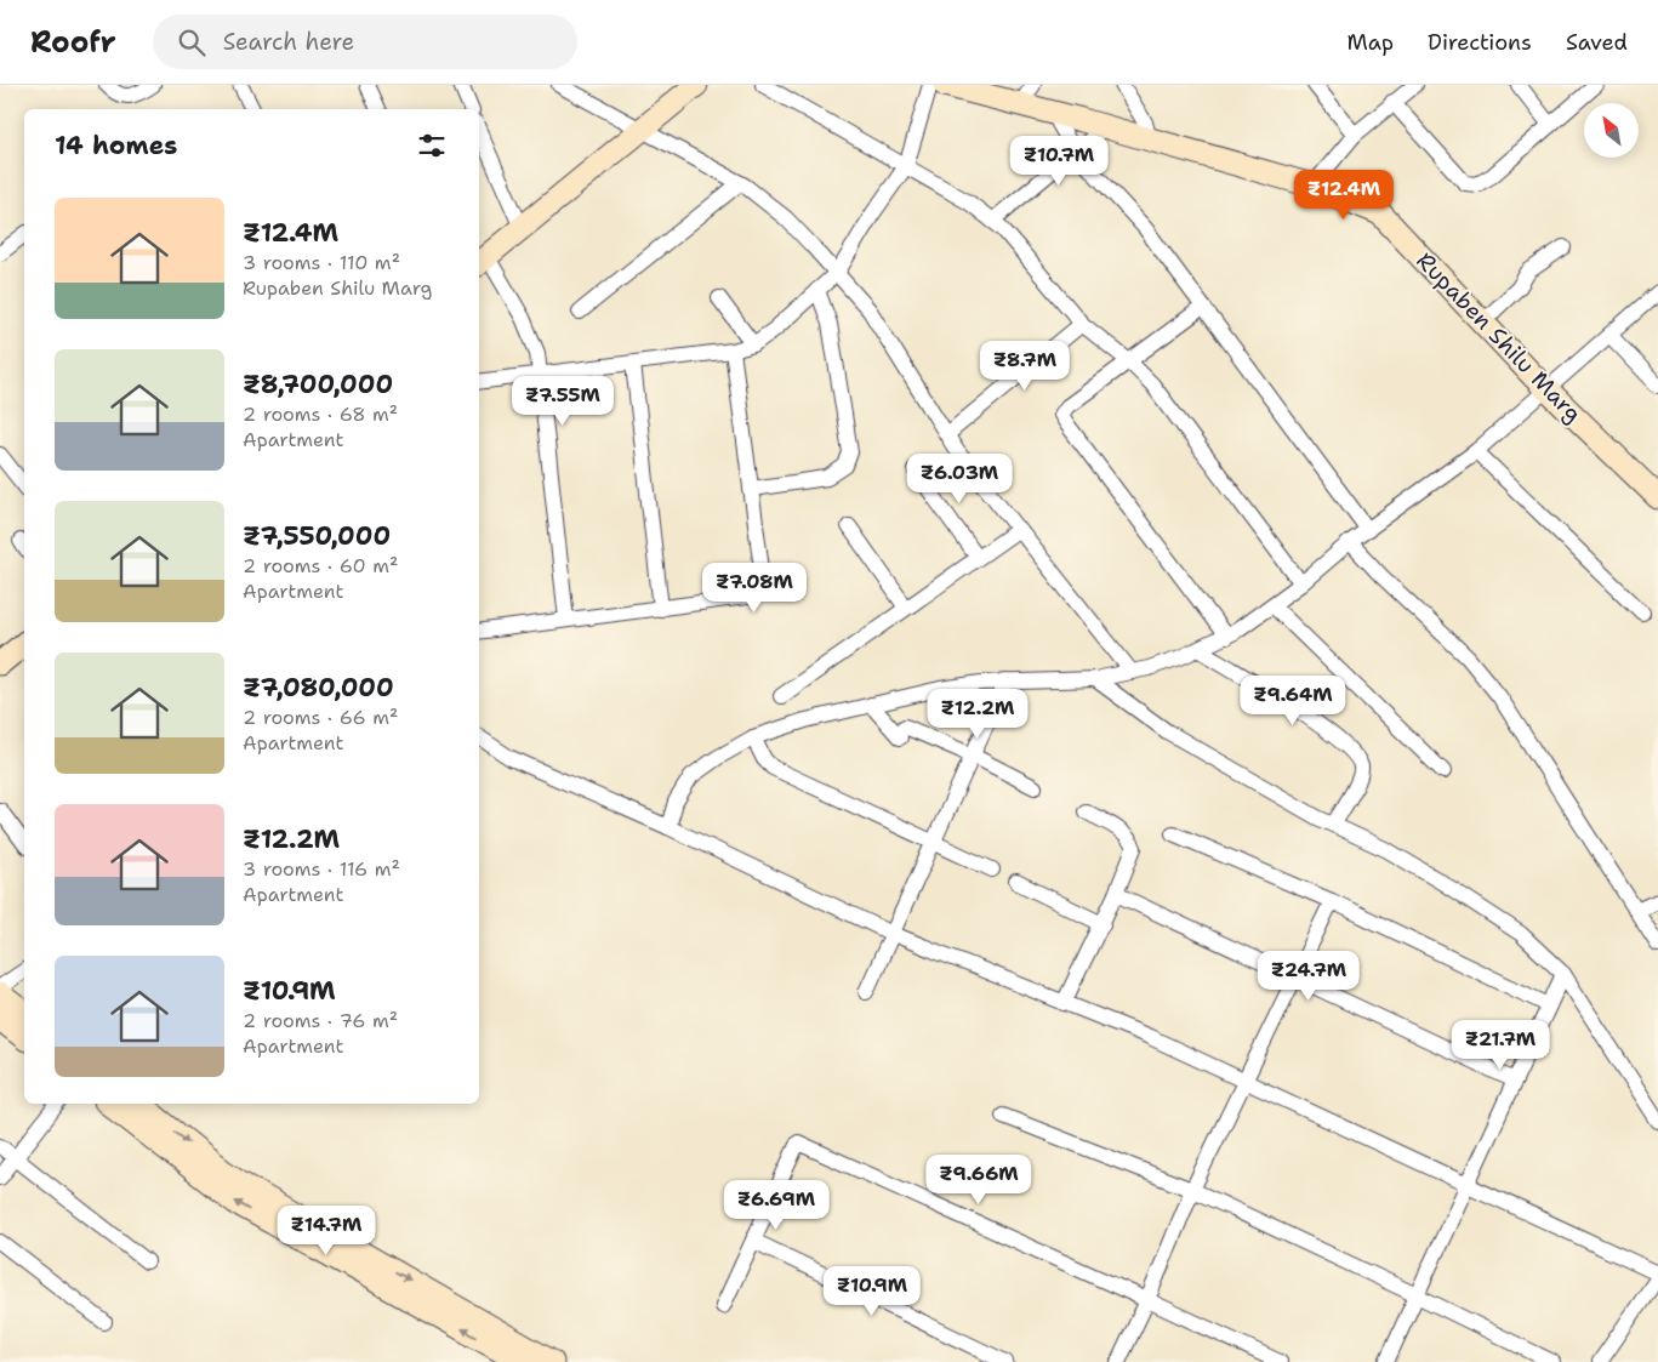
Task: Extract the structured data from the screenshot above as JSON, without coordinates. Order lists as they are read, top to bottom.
{
  "streets": {
    "street": ["Rupaben Shilu Marg"]
  },
  "north": "top left",
  "page": {
    "header": "Roofr",
    "search": "Search here",
    "nav": ["Map", "Directions", "Saved"],
    "heading": "14 homes",
    "price": [
      "₹10.7M",
      "₹12.4M",
      "₹8.7M",
      "₹7.55M",
      "₹6.03M",
      "₹7.08M",
      "₹9.64M",
      "₹12.2M",
      "₹24.7M",
      "₹21.7M",
      "₹9.66M",
      "₹6.69M",
      "₹14.7M",
      "₹10.9M"
    ],
    "list": [
      {
        "name": "₹12.4M",
        "note": "3 rooms · 110 m² · Rupaben Shilu Marg"
      },
      {
        "name": "₹8,700,000",
        "note": "2 rooms · 68 m² · Apartment"
      },
      {
        "name": "₹7,550,000",
        "note": "2 rooms · 60 m² · Apartment"
      },
      {
        "name": "₹7,080,000",
        "note": "2 rooms · 66 m² · Apartment"
      },
      {
        "name": "₹12.2M",
        "note": "3 rooms · 116 m² · Apartment"
      },
      {
        "name": "₹10.9M",
        "note": "2 rooms · 76 m² · Apartment"
      }
    ]
  }
}
